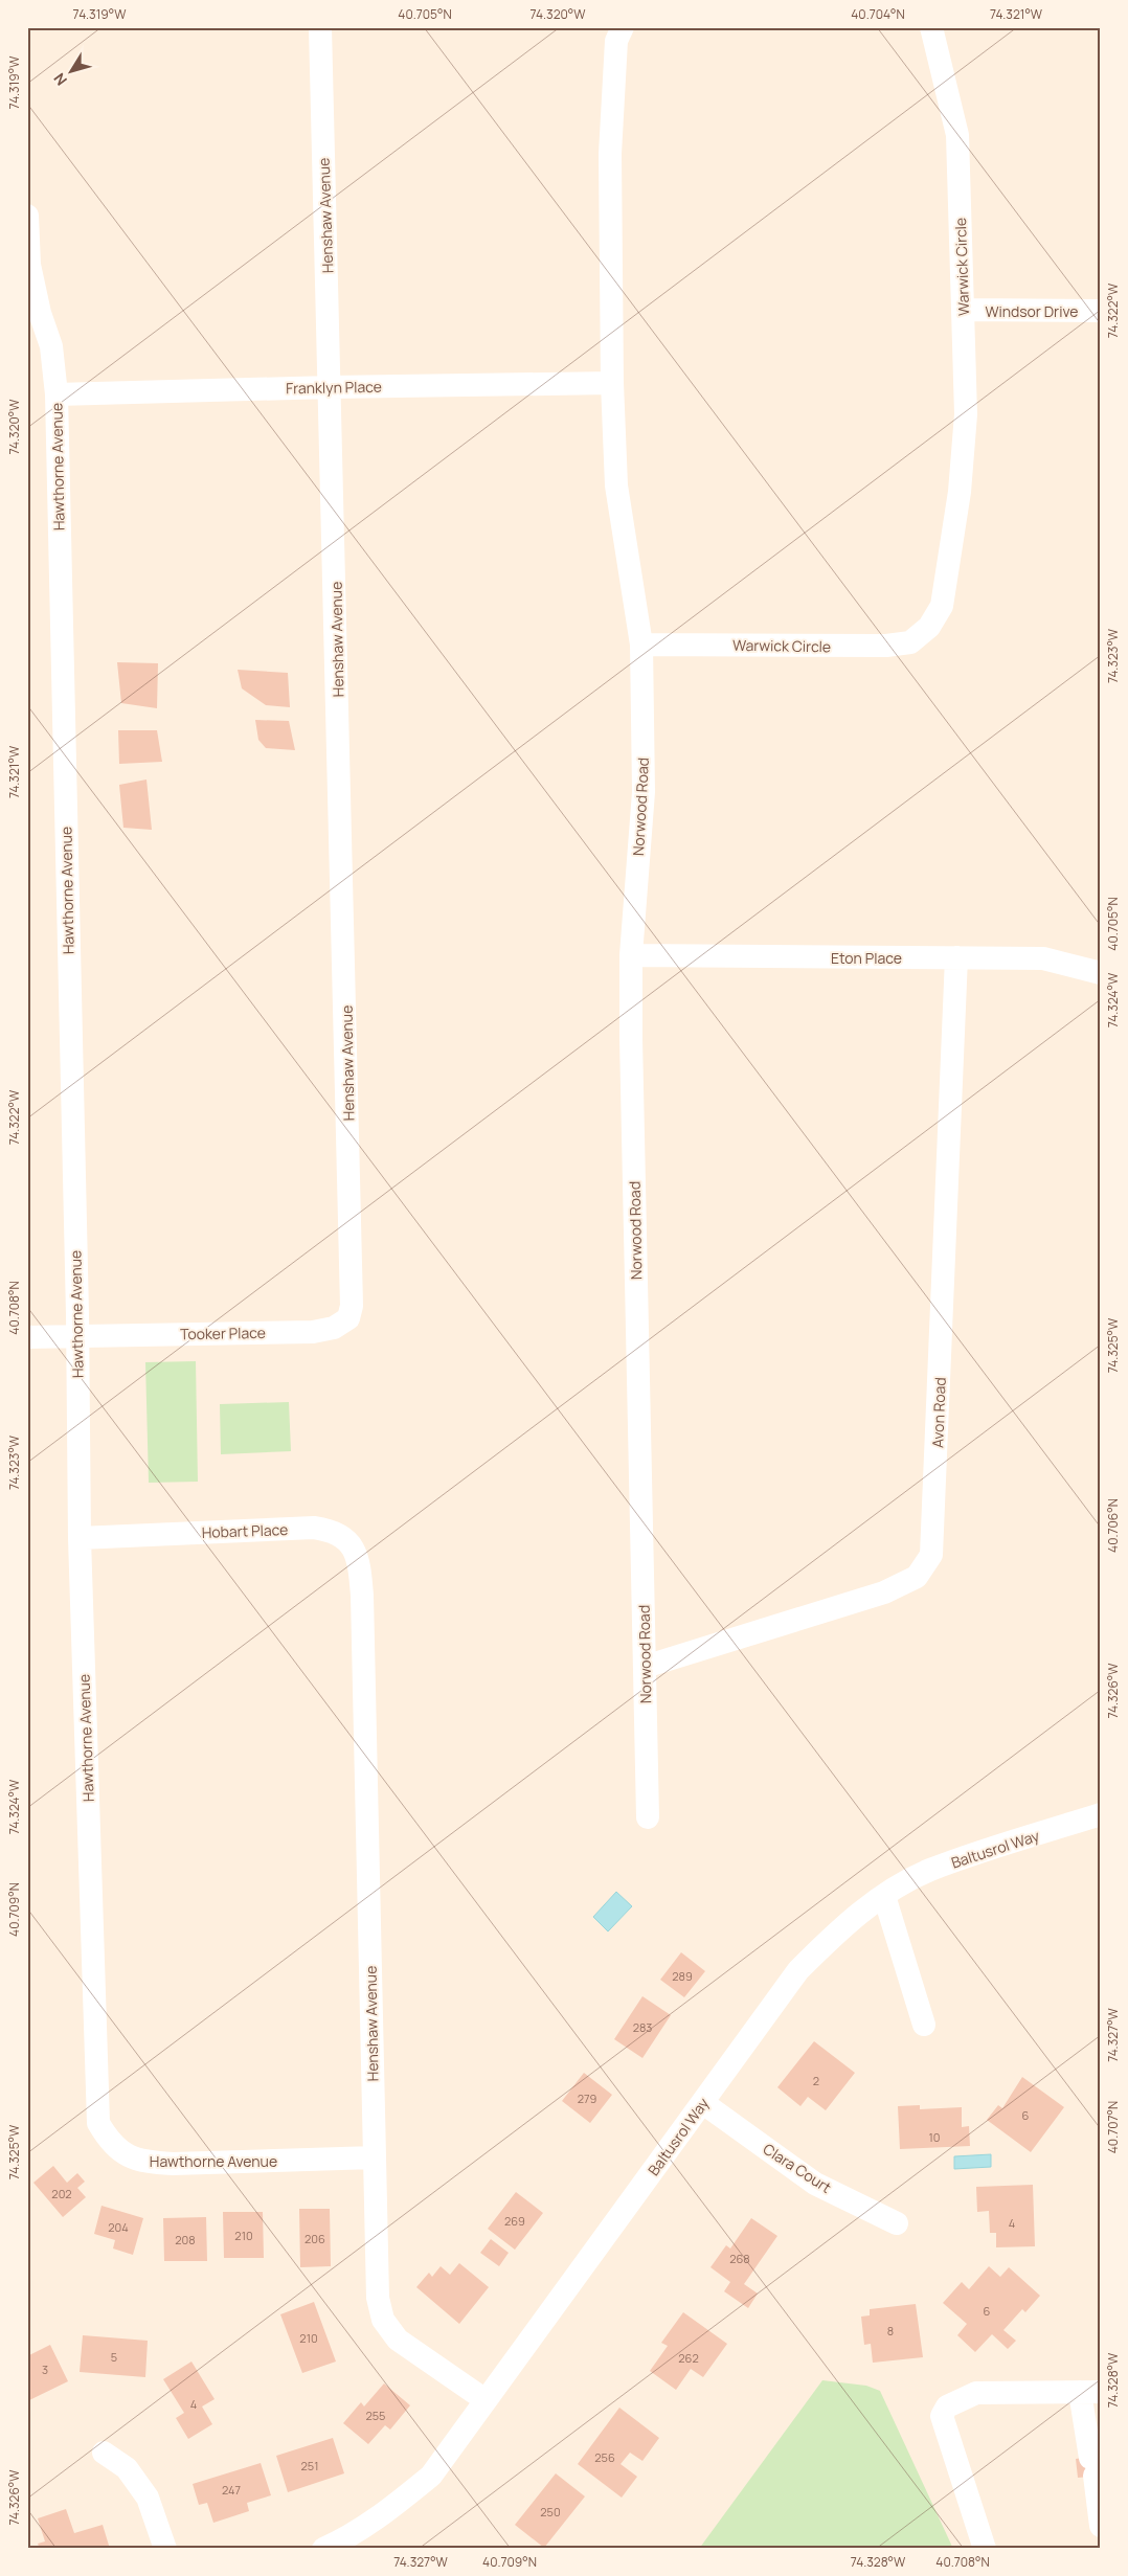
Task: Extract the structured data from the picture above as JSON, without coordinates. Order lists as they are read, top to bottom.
{
  "streets": {
    "street": [
      "Henshaw Avenue",
      "Warwick Circle",
      "Windsor Drive",
      "Franklyn Place",
      "Hawthorne Avenue",
      "Norwood Road",
      "Eton Place",
      "Tooker Place",
      "Avon Road",
      "Hobart Place",
      "Baltusrol Way",
      "Clara Court"
    ]
  },
  "crossings": [
    ["Henshaw Avenue", "Franklyn Place"],
    ["Henshaw Avenue", "Hawthorne Avenue"],
    ["Henshaw Avenue", "Tooker Place"],
    ["Henshaw Avenue", "Hobart Place"],
    ["Henshaw Avenue", "Baltusrol Way"],
    ["Warwick Circle", "Windsor Drive"],
    ["Warwick Circle", "Norwood Road"],
    ["Franklyn Place", "Hawthorne Avenue"],
    ["Hawthorne Avenue", "Tooker Place"],
    ["Hawthorne Avenue", "Hobart Place"],
    ["Norwood Road", "Eton Place"],
    ["Norwood Road", "Avon Road"],
    ["Eton Place", "Avon Road"],
    ["Baltusrol Way", "Clara Court"]
  ],
  "house_numbers": [
    "289",
    "283",
    "2",
    "279",
    "6",
    "10",
    "202",
    "269",
    "4",
    "204",
    "210",
    "206",
    "208",
    "268",
    "6",
    "8",
    "210",
    "5",
    "262",
    "3",
    "4",
    "255",
    "256",
    "251",
    "247",
    "250"
  ],
  "north": "bottom left",
  "coordinates": [
    "74.319°W",
    "40.705°N",
    "74.320°W",
    "40.704°N",
    "74.321°W",
    "74.322°W",
    "74.323°W",
    "74.324°W",
    "40.708°N",
    "74.325°W",
    "40.706°N",
    "74.326°W",
    "40.709°N",
    "74.327°W",
    "40.707°N",
    "74.328°W"
  ]
}
